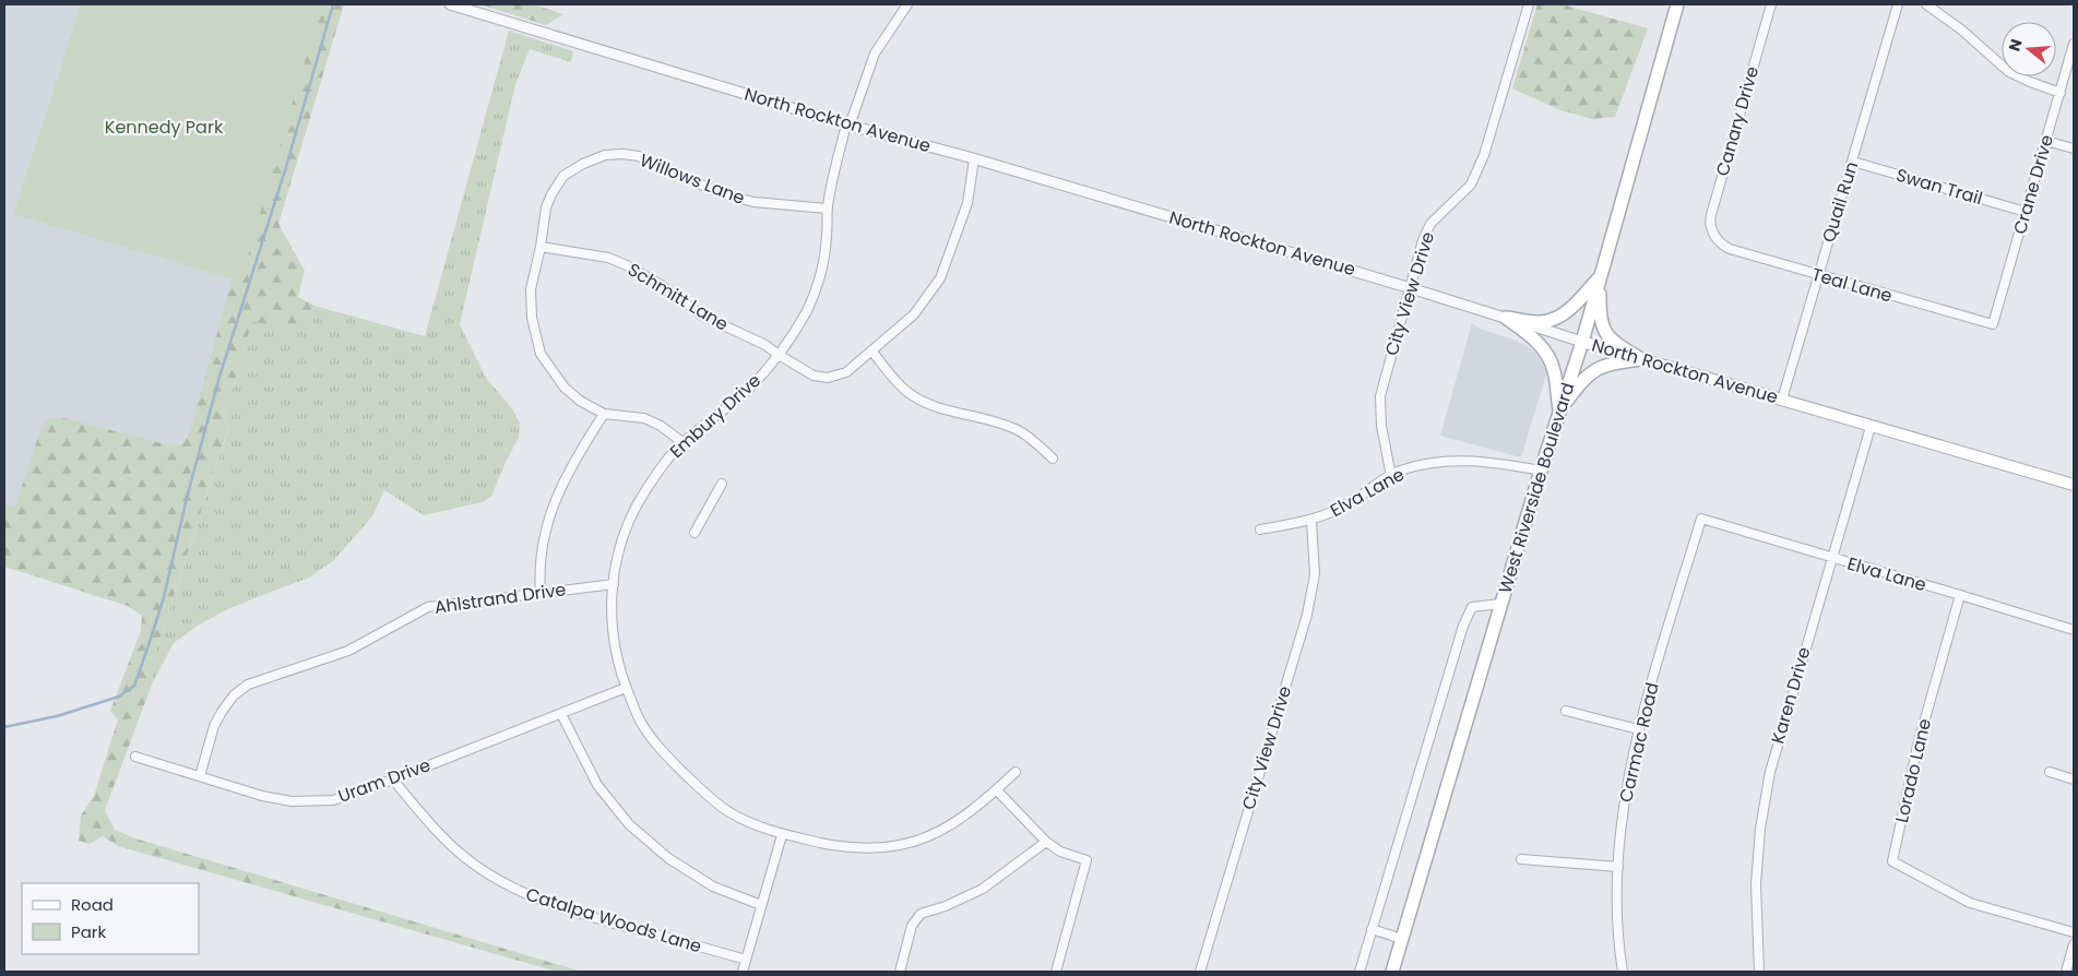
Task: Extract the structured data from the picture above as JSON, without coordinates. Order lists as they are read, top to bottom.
{
  "streets": {
    "main road": ["North Rockton Avenue", "West Riverside Boulevard"],
    "street": [
      "Canary Drive",
      "Willows Lane",
      "Crane Drive",
      "Swan Trail",
      "Quail Run",
      "Teal Lane",
      "City View Drive",
      "Schmitt Lane",
      "Embury Drive",
      "Elva Lane",
      "Ahlstrand Drive",
      "Karen Drive",
      "Carmac Road",
      "Lorado Lane",
      "Uram Drive",
      "Catalpa Woods Lane"
    ]
  },
  "crossings": [
    ["North Rockton Avenue", "Quail Run"],
    ["North Rockton Avenue", "City View Drive"],
    ["North Rockton Avenue", "Schmitt Lane"],
    ["North Rockton Avenue", "Embury Drive"],
    ["North Rockton Avenue", "West Riverside Boulevard"],
    ["North Rockton Avenue", "Karen Drive"],
    ["Canary Drive", "Teal Lane"],
    ["Willows Lane", "Schmitt Lane"],
    ["Willows Lane", "Embury Drive"],
    ["Crane Drive", "Swan Trail"],
    ["Crane Drive", "Teal Lane"],
    ["Swan Trail", "Quail Run"],
    ["Quail Run", "Teal Lane"],
    ["City View Drive", "Elva Lane"],
    ["Schmitt Lane", "Embury Drive"],
    ["Embury Drive", "Ahlstrand Drive"],
    ["Embury Drive", "Uram Drive"],
    ["West Riverside Boulevard", "Elva Lane"],
    ["Elva Lane", "Karen Drive"],
    ["Elva Lane", "Carmac Road"],
    ["Elva Lane", "Lorado Lane"],
    ["Ahlstrand Drive", "Uram Drive"],
    ["Uram Drive", "Catalpa Woods Lane"]
  ],
  "parks": ["Kennedy Park"],
  "legend": ["Road", "Park"],
  "north": "left"
}
